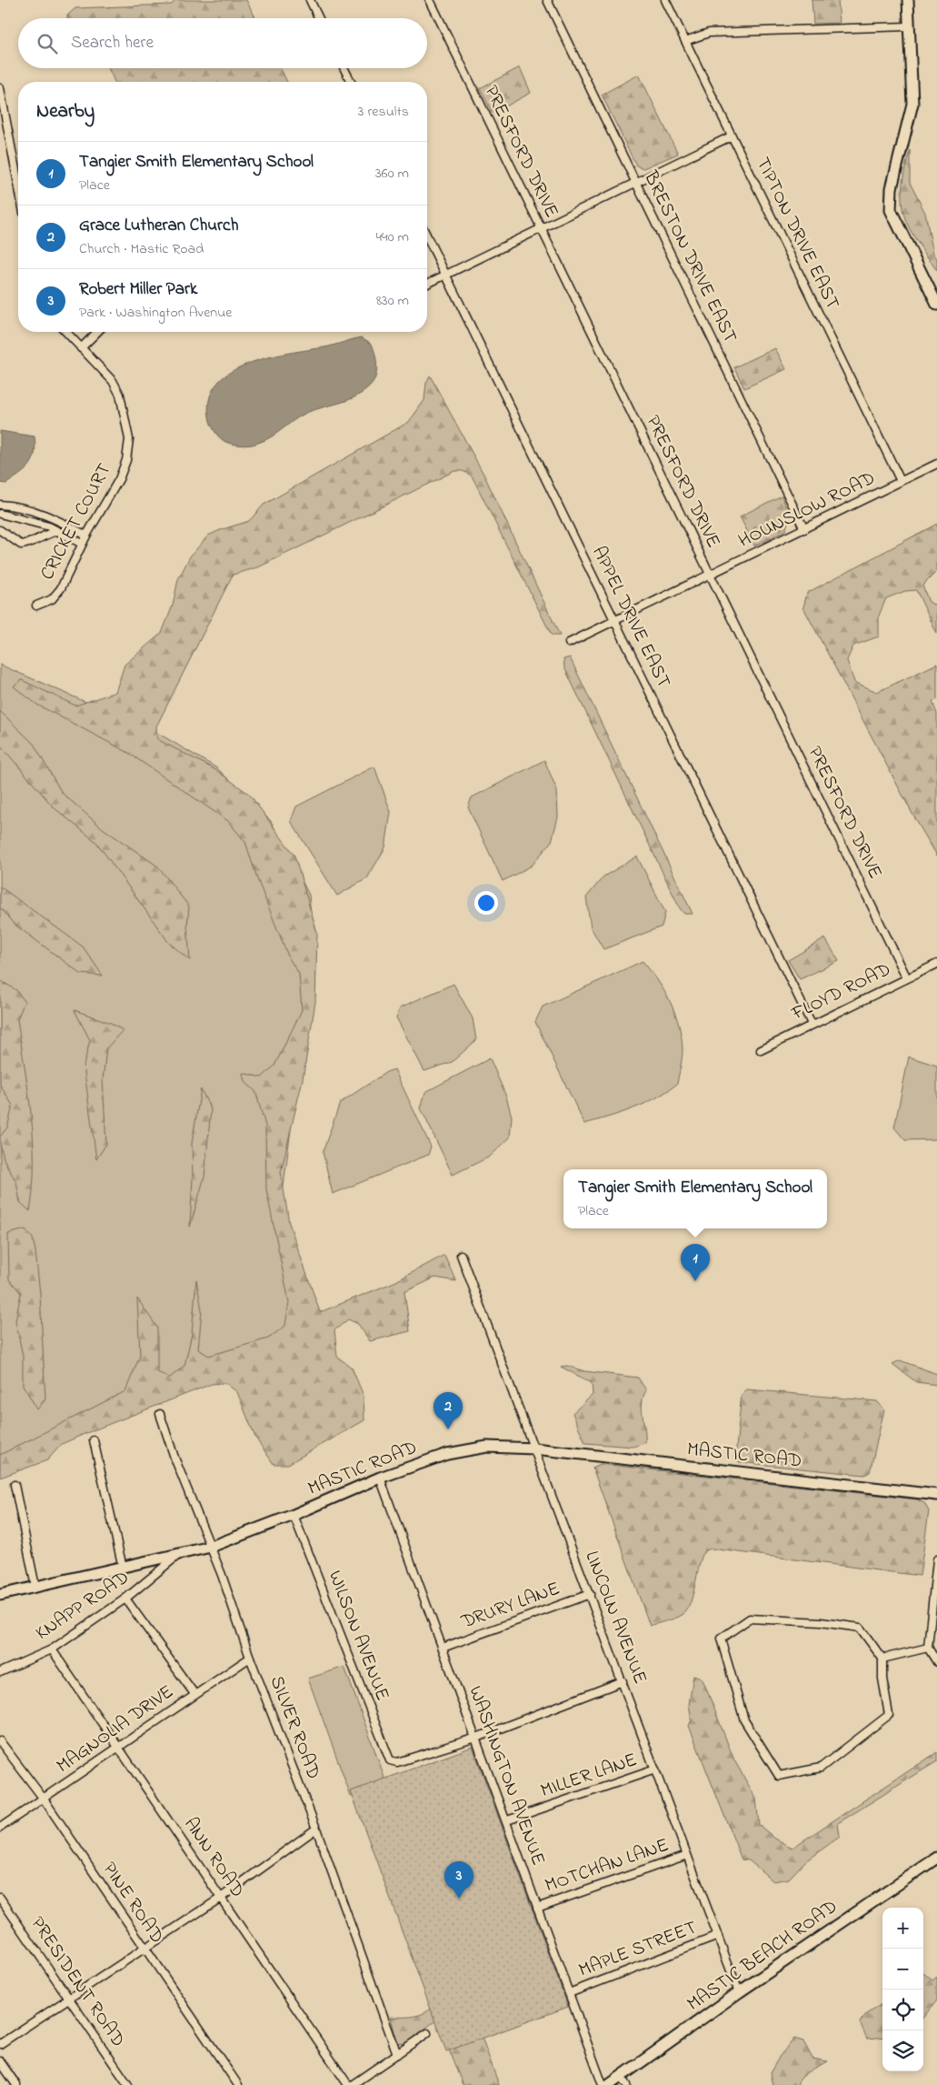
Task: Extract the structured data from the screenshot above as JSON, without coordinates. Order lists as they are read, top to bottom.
{
  "streets": {
    "main road": ["MASTIC ROAD", "MASTIC BEACH ROAD"],
    "street": [
      "PRESFORD DRIVE",
      "TIPTON DRIVE EAST",
      "BRESTON DRIVE EAST",
      "HOUNSLOW ROAD",
      "CRICKET COURT",
      "APPEL DRIVE EAST",
      "FLOYD ROAD",
      "KNAPP ROAD",
      "DRURY LANE",
      "LINCOLN AVENUE",
      "WILSON AVENUE",
      "SILVER ROAD",
      "MAGNOLIA DRIVE",
      "WASHINGTON AVENUE",
      "MILLER LANE",
      "ANN ROAD",
      "MOTCHAN LANE",
      "PINE ROAD",
      "MAPLE STREET",
      "PRESIDENT ROAD"
    ]
  },
  "crossings": [
    ["PRESFORD DRIVE", "HOUNSLOW ROAD"],
    ["PRESFORD DRIVE", "FLOYD ROAD"],
    ["TIPTON DRIVE EAST", "HOUNSLOW ROAD"],
    ["BRESTON DRIVE EAST", "HOUNSLOW ROAD"],
    ["HOUNSLOW ROAD", "APPEL DRIVE EAST"],
    ["APPEL DRIVE EAST", "FLOYD ROAD"],
    ["MASTIC ROAD", "KNAPP ROAD"],
    ["MASTIC ROAD", "LINCOLN AVENUE"],
    ["MASTIC ROAD", "WILSON AVENUE"],
    ["MASTIC ROAD", "SILVER ROAD"],
    ["MASTIC ROAD", "WASHINGTON AVENUE"],
    ["KNAPP ROAD", "ANN ROAD"],
    ["DRURY LANE", "LINCOLN AVENUE"],
    ["DRURY LANE", "WASHINGTON AVENUE"],
    ["LINCOLN AVENUE", "MILLER LANE"],
    ["LINCOLN AVENUE", "MOTCHAN LANE"],
    ["LINCOLN AVENUE", "MAPLE STREET"],
    ["LINCOLN AVENUE", "MASTIC BEACH ROAD"],
    ["WILSON AVENUE", "WASHINGTON AVENUE"],
    ["SILVER ROAD", "MAGNOLIA DRIVE"],
    ["MAGNOLIA DRIVE", "ANN ROAD"],
    ["MAGNOLIA DRIVE", "PINE ROAD"],
    ["WASHINGTON AVENUE", "MILLER LANE"],
    ["WASHINGTON AVENUE", "MOTCHAN LANE"],
    ["WASHINGTON AVENUE", "MAPLE STREET"]
  ],
  "page": {
    "search": "Search here",
    "heading": ["Nearby", "3 results"],
    "list": [
      {
        "mark": "1",
        "name": "Tangier Smith Elementary School",
        "note": "Place",
        "value": "360 m"
      },
      {
        "mark": "2",
        "name": "Grace Lutheran Church",
        "note": "Church · Mastic Road",
        "value": "440 m"
      },
      {
        "mark": "3",
        "name": "Robert Miller Park",
        "note": "Park · Washington Avenue",
        "value": "830 m"
      }
    ],
    "popup": ["Tangier Smith Elementary School", "Place"],
    "pins": ["1", "2", "3"],
    "map_buttons": ["+", "−"]
  }
}
